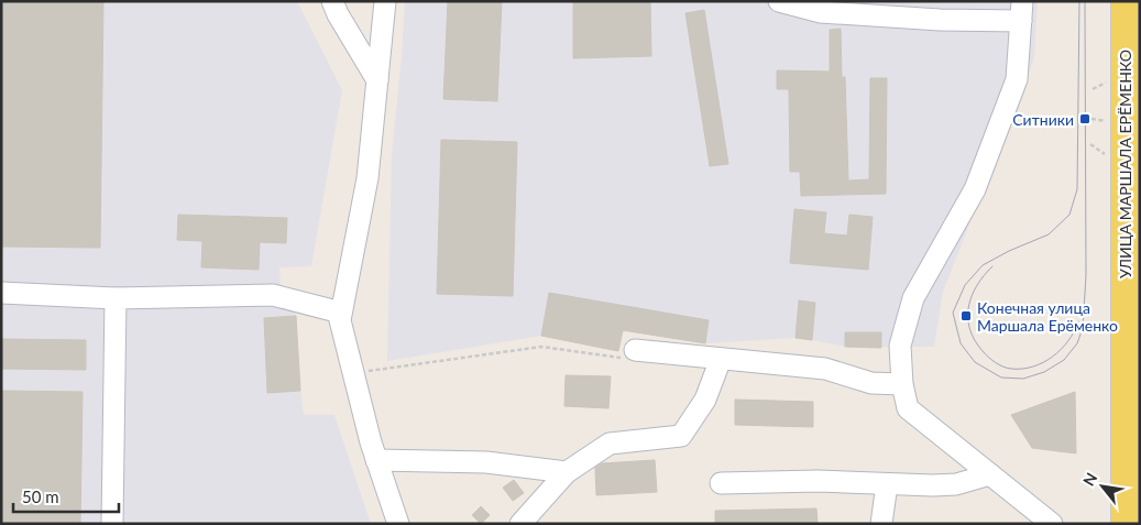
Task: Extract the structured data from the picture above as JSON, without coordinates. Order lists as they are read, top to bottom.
{
  "streets": {
    "main road": ["УЛИЦА МАРШАЛА ЕРЁМЕНКО"]
  },
  "places": {
    "transit": ["Ситники", "Конечная улица Маршала Ерёменко"]
  },
  "scale_bar": "50 m",
  "north": "top left"
}
